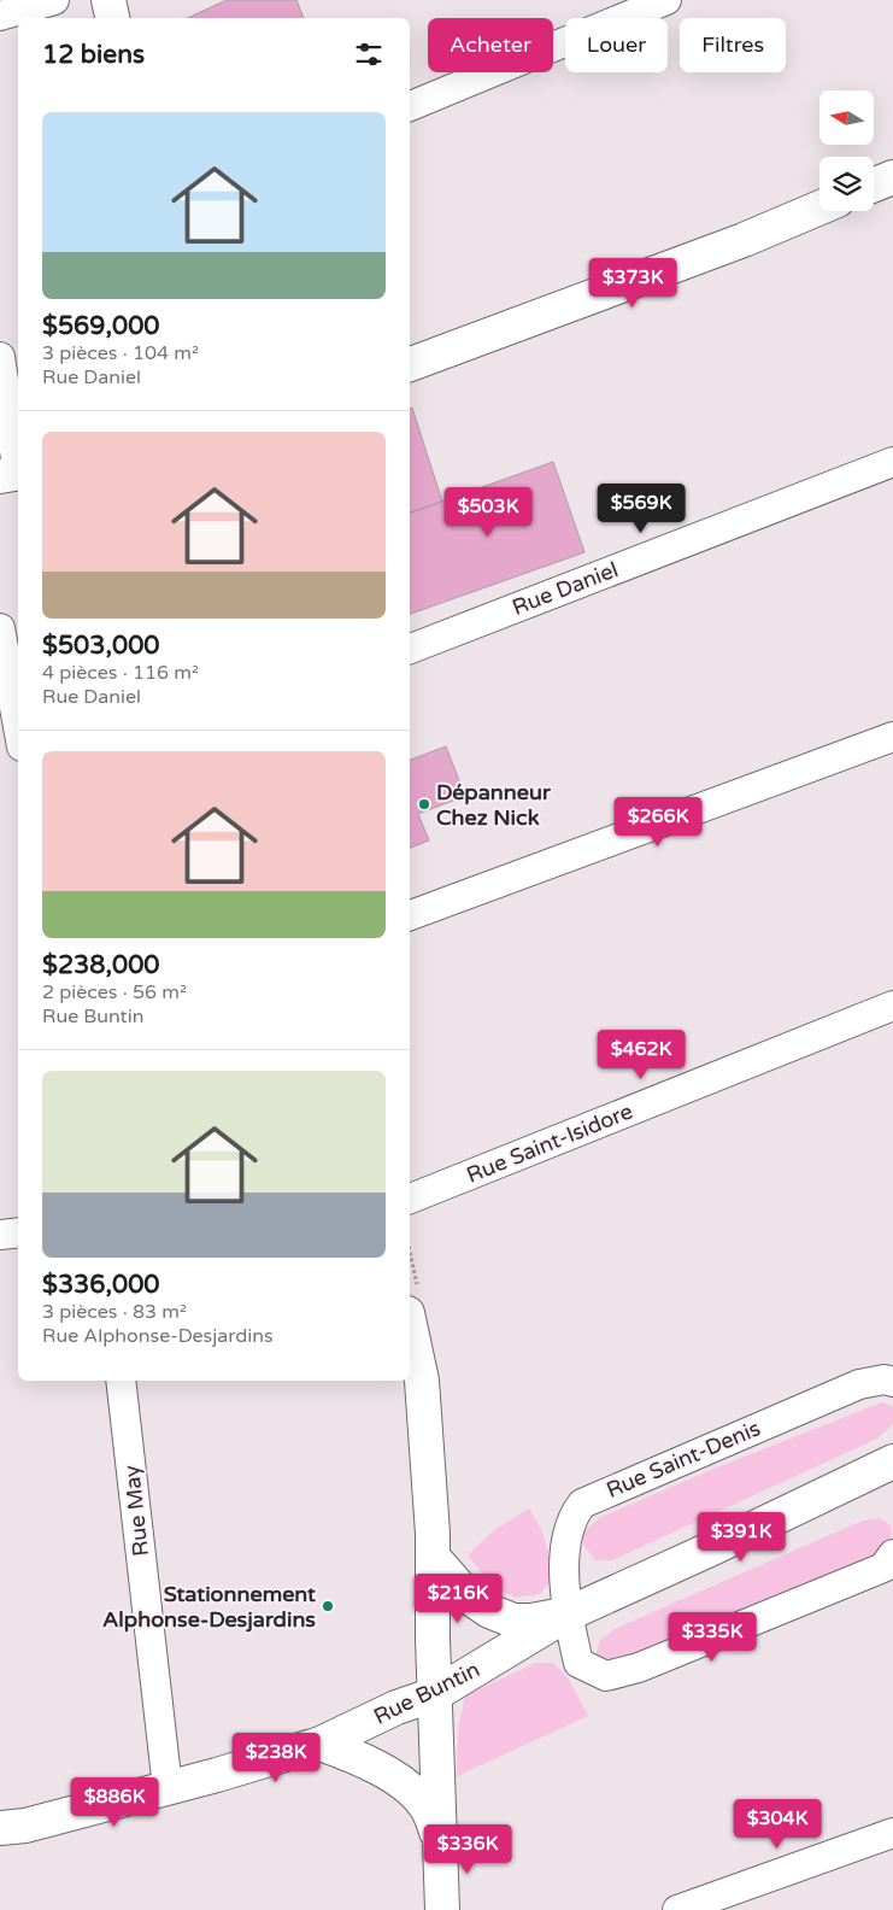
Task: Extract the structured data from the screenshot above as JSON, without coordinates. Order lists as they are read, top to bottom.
{
  "streets": {
    "street": [
      "Rue Daniel",
      "Rue Saint-Isidore",
      "Rue Saint-Denis",
      "Rue May",
      "Rue Buntin"
    ]
  },
  "crossings": [
    ["Rue Saint-Denis", "Rue Buntin"],
    ["Rue May", "Rue Buntin"]
  ],
  "places": ["Dépanneur Chez Nick", "Stationnement Alphonse-Desjardins"],
  "north": "left",
  "page": {
    "chip": ["Acheter", "Louer", "Filtres"],
    "heading": "12 biens",
    "list": [
      {
        "name": "$569,000",
        "note": "3 pièces · 104 m² · Rue Daniel"
      },
      {
        "name": "$503,000",
        "note": "4 pièces · 116 m² · Rue Daniel"
      },
      {
        "name": "$238,000",
        "note": "2 pièces · 56 m² · Rue Buntin"
      },
      {
        "name": "$336,000",
        "note": "3 pièces · 83 m² · Rue Alphonse-Desjardins"
      }
    ],
    "price": [
      "$373K",
      "$569K",
      "$503K",
      "$266K",
      "$462K",
      "$391K",
      "$216K",
      "$335K",
      "$238K",
      "$886K",
      "$304K",
      "$336K"
    ]
  }
}
